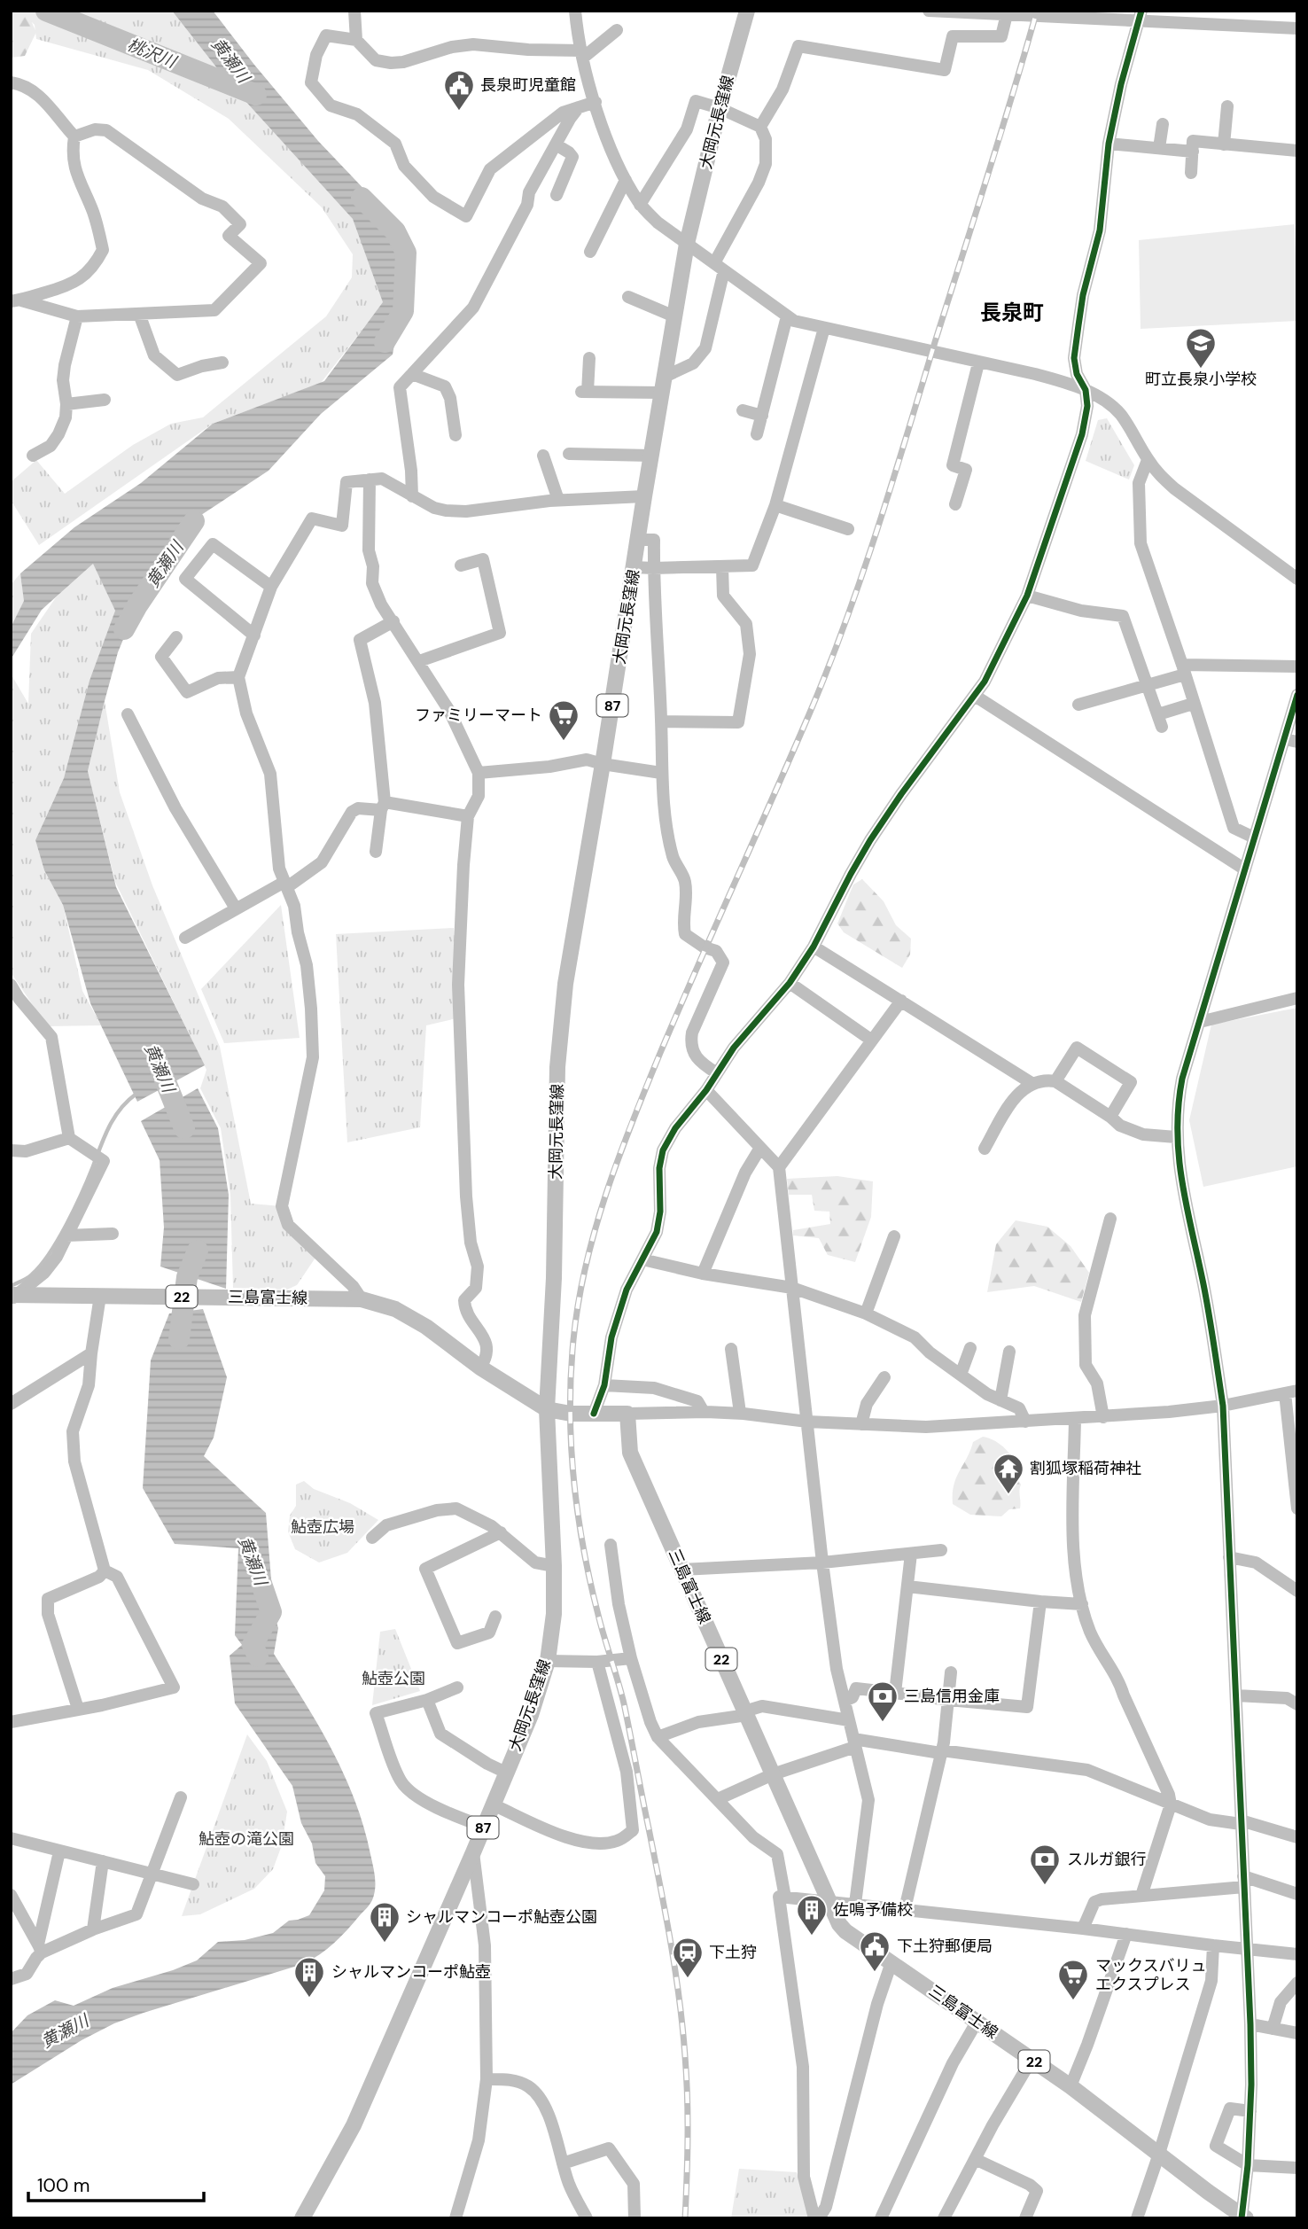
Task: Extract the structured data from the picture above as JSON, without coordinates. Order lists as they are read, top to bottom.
{
  "streets": {
    "main road": [
      "大岡元長窪線",
      "87",
      "22",
      "三島富士線"
    ]
  },
  "crossings": [
    ["大岡元長窪線", "三島富士線"]
  ],
  "districts": ["長泉町"],
  "water": ["桃沢川", "黄瀬川"],
  "parks": ["鮎壺広場", "鮎壺公園", "鮎壺の滝公園"],
  "places": {
    "public building": ["長泉町児童館", "下土狩郵便局"],
    "school or university": ["町立長泉小学校"],
    "supermarket": ["ファミリーマート", "マックスバリュ エクスプレス"],
    "temple": ["割狐塚稲荷神社"],
    "bank": ["三島信用金庫", "スルガ銀行"],
    "building": ["佐鳴予備校", "シャルマンコーポ鮎壺公園", "シャルマンコーポ鮎壺"],
    "station": ["下土狩"]
  },
  "scale_bar": "100 m"
}
